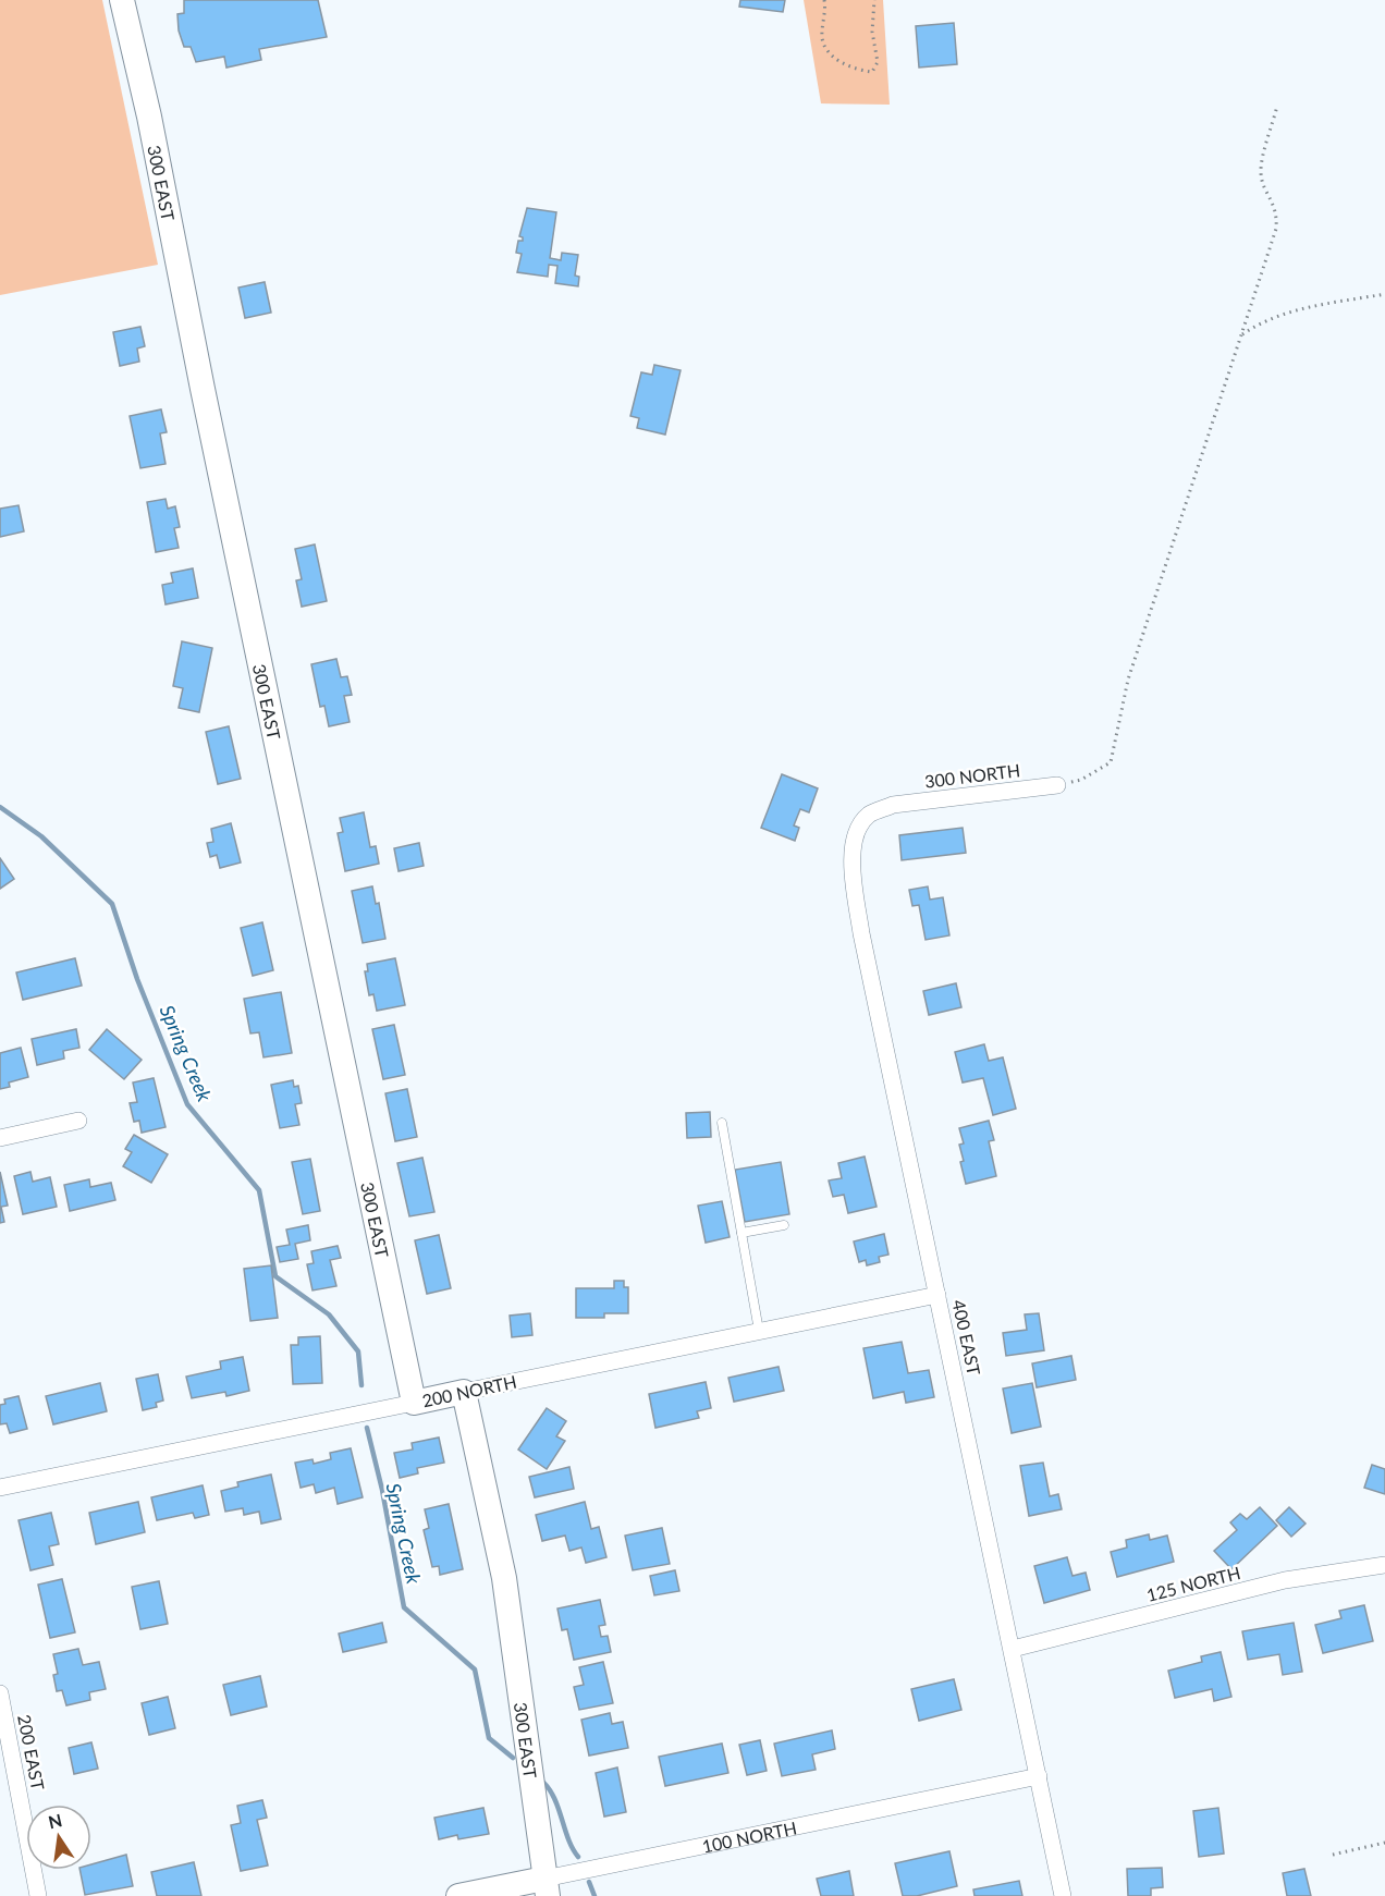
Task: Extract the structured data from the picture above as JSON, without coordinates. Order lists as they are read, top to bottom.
{
  "streets": {
    "street": [
      "300 EAST",
      "300 NORTH",
      "400 EAST",
      "200 NORTH",
      "125 NORTH",
      "200 EAST",
      "100 NORTH"
    ]
  },
  "crossings": [
    ["300 EAST", "200 NORTH"],
    ["300 EAST", "100 NORTH"],
    ["300 NORTH", "400 EAST"],
    ["400 EAST", "200 NORTH"],
    ["400 EAST", "125 NORTH"],
    ["400 EAST", "100 NORTH"]
  ],
  "water": ["Spring Creek"],
  "north": "top"
}
